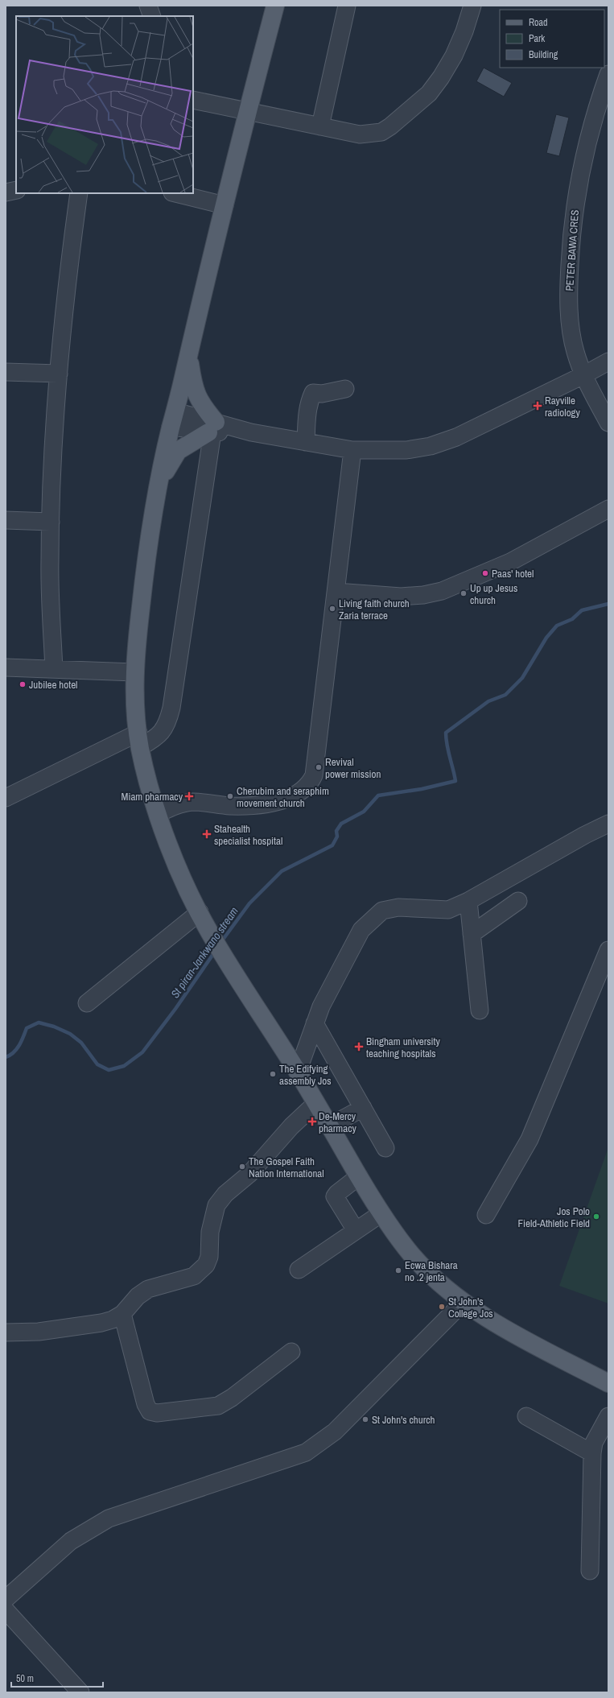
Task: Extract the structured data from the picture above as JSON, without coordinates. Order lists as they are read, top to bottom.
{
  "streets": {
    "street": ["PETER BAWA CRES"]
  },
  "water": ["St piran-Jankwano stream"],
  "places": {
    "health": [
      "Rayville radiology",
      "Miam pharmacy",
      "Stahealth specialist hospital",
      "Bingham university teaching hospitals",
      "De-Mercy pharmacy"
    ],
    "other": [
      "Paas' hotel",
      "Up up Jesus church",
      "Living faith church Zaria terrace",
      "Jubilee hotel",
      "Revival power mission",
      "Cherubim and seraphim movement church",
      "The Edifying assembly Jos",
      "The Gospel Faith Nation International",
      "Jos Polo Field-Athletic Field",
      "Ecwa Bishara no .2 jenta",
      "St John's College Jos",
      "St John's church"
    ]
  },
  "legend": ["Road", "Park", "Building"],
  "scale_bar": "50 m"
}
